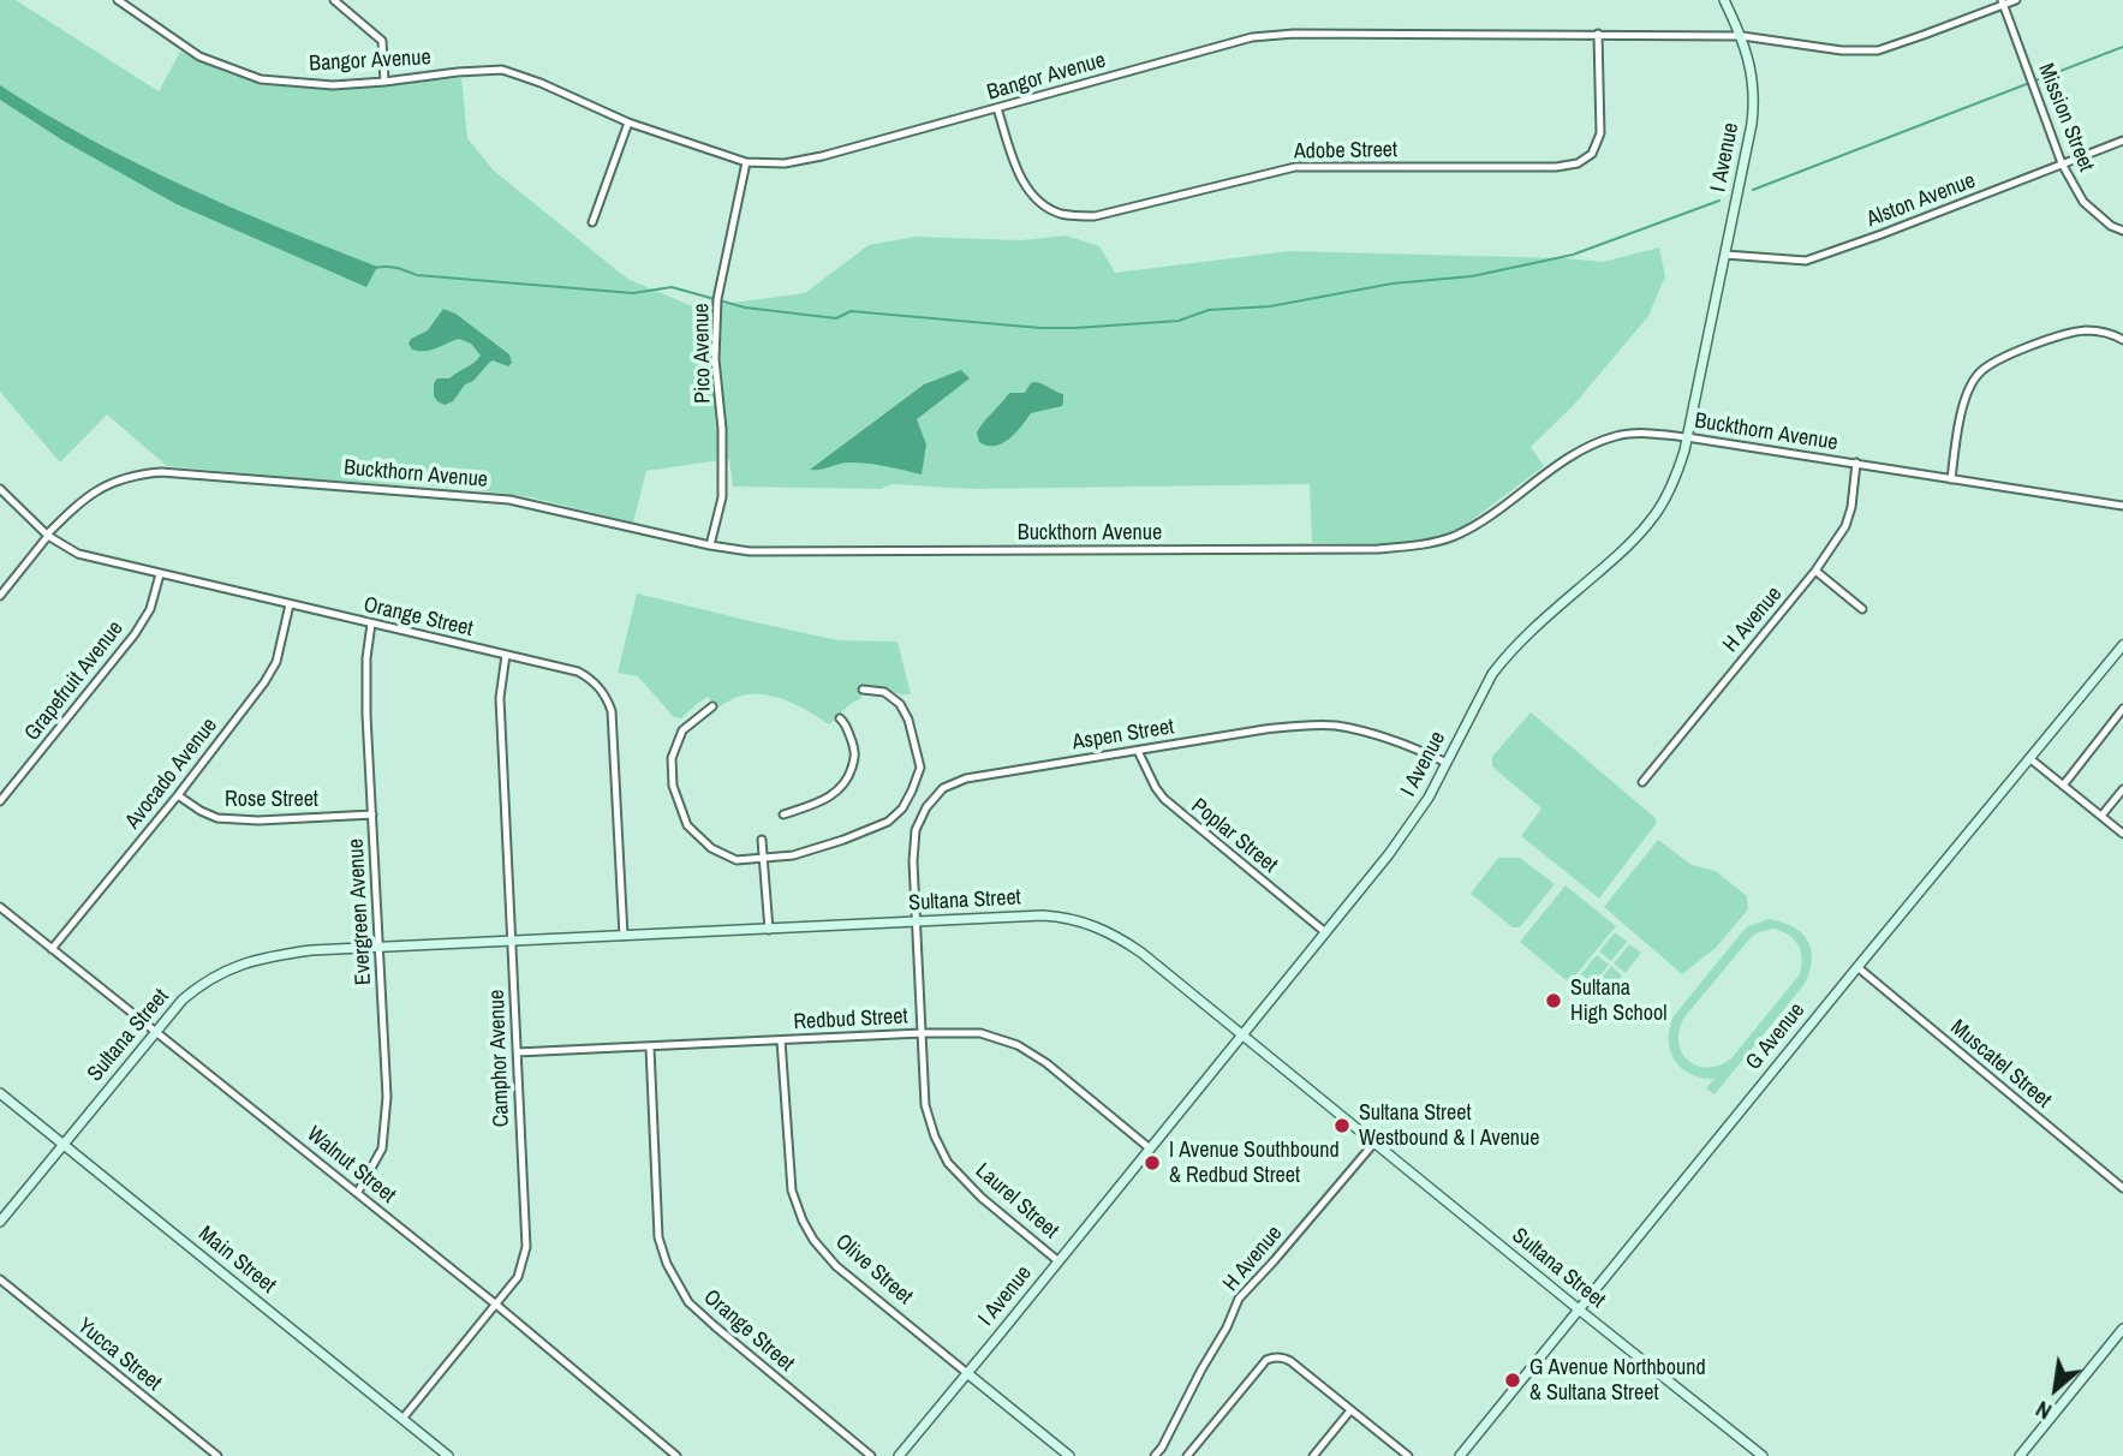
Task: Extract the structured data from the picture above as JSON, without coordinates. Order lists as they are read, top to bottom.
{
  "streets": {
    "street": [
      "Bangor Avenue",
      "Mission Street",
      "Adobe Street",
      "I Avenue",
      "Alston Avenue",
      "Pico Avenue",
      "Buckthorn Avenue",
      "Orange Street",
      "H Avenue",
      "Grapefruit Avenue",
      "Aspen Street",
      "Avocado Avenue",
      "Rose Street",
      "Poplar Street",
      "Sultana Street",
      "Evergreen Avenue",
      "Redbud Street",
      "G Avenue",
      "Camphor Avenue",
      "Muscatel Street",
      "Walnut Street",
      "Laurel Street",
      "Main Street",
      "Olive Street",
      "Yucca Street"
    ]
  },
  "crossings": [
    ["Bangor Avenue", "Mission Street"],
    ["Bangor Avenue", "Adobe Street"],
    ["Bangor Avenue", "I Avenue"],
    ["Bangor Avenue", "Pico Avenue"],
    ["Mission Street", "Alston Avenue"],
    ["I Avenue", "Alston Avenue"],
    ["I Avenue", "Buckthorn Avenue"],
    ["I Avenue", "Aspen Street"],
    ["I Avenue", "Poplar Street"],
    ["I Avenue", "Sultana Street"],
    ["I Avenue", "Redbud Street"],
    ["I Avenue", "Laurel Street"],
    ["I Avenue", "Olive Street"],
    ["Pico Avenue", "Buckthorn Avenue"],
    ["Buckthorn Avenue", "Orange Street"],
    ["Buckthorn Avenue", "H Avenue"],
    ["Orange Street", "Grapefruit Avenue"],
    ["Orange Street", "Avocado Avenue"],
    ["Orange Street", "Sultana Street"],
    ["Orange Street", "Evergreen Avenue"],
    ["Orange Street", "Redbud Street"],
    ["Orange Street", "Camphor Avenue"],
    ["H Avenue", "Sultana Street"],
    ["Aspen Street", "Poplar Street"],
    ["Aspen Street", "Sultana Street"],
    ["Aspen Street", "Laurel Street"],
    ["Avocado Avenue", "Rose Street"],
    ["Avocado Avenue", "Walnut Street"],
    ["Rose Street", "Evergreen Avenue"],
    ["Sultana Street", "Evergreen Avenue"],
    ["Sultana Street", "G Avenue"],
    ["Sultana Street", "Camphor Avenue"],
    ["Sultana Street", "Walnut Street"],
    ["Sultana Street", "Laurel Street"],
    ["Sultana Street", "Main Street"],
    ["Evergreen Avenue", "Walnut Street"],
    ["Redbud Street", "Camphor Avenue"],
    ["Redbud Street", "Laurel Street"],
    ["Redbud Street", "Olive Street"],
    ["G Avenue", "Muscatel Street"],
    ["Camphor Avenue", "Walnut Street"],
    ["Camphor Avenue", "Main Street"]
  ],
  "places": [
    "Sultana High School",
    "Sultana Street Westbound & I Avenue",
    "I Avenue Southbound & Redbud Street",
    "G Avenue Northbound & Sultana Street"
  ],
  "north": "bottom left"
}
